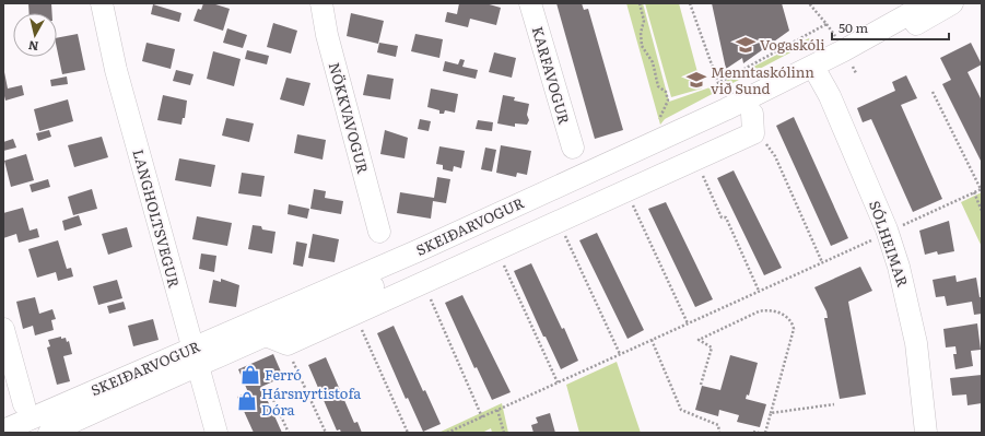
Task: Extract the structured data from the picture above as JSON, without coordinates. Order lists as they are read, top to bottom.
{
  "streets": {
    "street": [
      "KARFAVOGUR",
      "NÖKKVAVOGUR",
      "LANGHOLTSVEGUR",
      "SKEIÐARVOGUR",
      "SÓLHEIMAR"
    ]
  },
  "crossings": [
    ["LANGHOLTSVEGUR", "SKEIÐARVOGUR"],
    ["SKEIÐARVOGUR", "SÓLHEIMAR"]
  ],
  "places": {
    "school or university": ["Vogaskóli", "Menntaskólinn við Sund"],
    "shop": ["Ferró", "Hársnyrtistofa Dóra"]
  },
  "scale_bar": "50 m",
  "north": "bottom"
}
